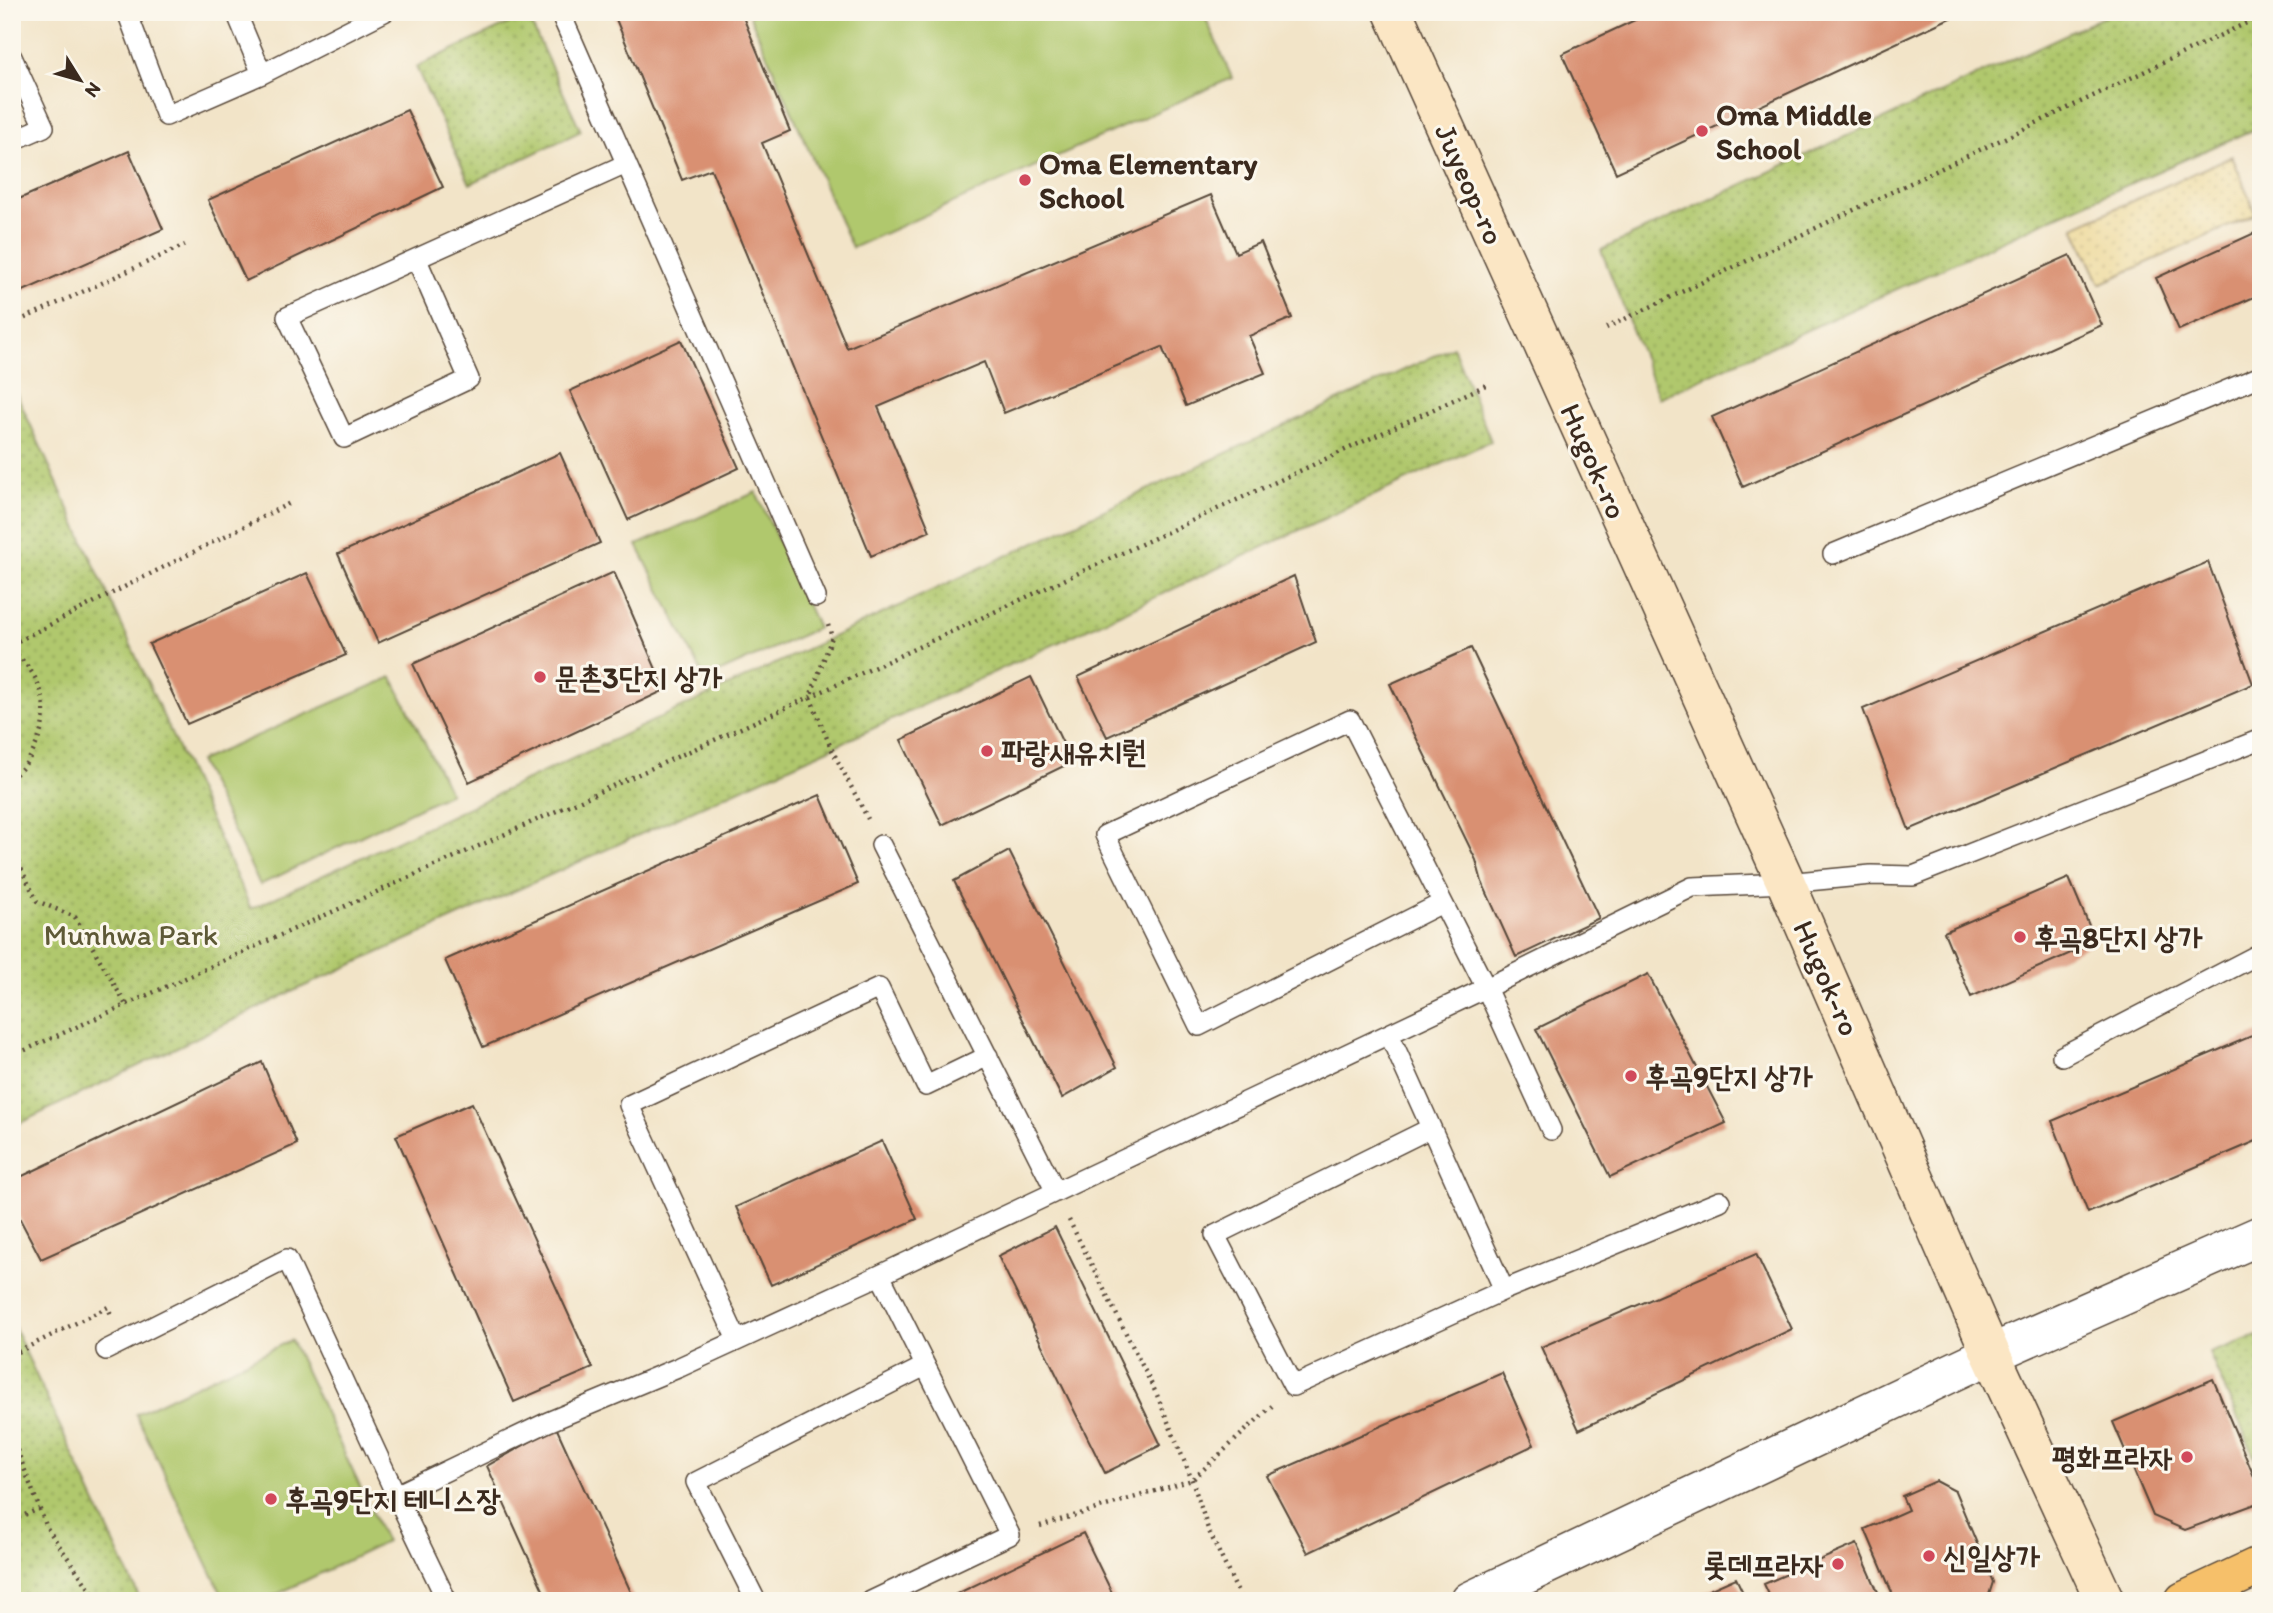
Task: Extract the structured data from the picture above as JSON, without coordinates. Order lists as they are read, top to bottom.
{
  "streets": {
    "street": ["Juyeop-ro", "Hugok-ro"]
  },
  "crossings": [
    ["Juyeop-ro", "Hugok-ro"]
  ],
  "parks": ["Munhwa Park"],
  "places": [
    "Oma Middle School",
    "Oma Elementary School",
    "문촌3단지 상가",
    "파랑새유치뤈",
    "후곡8단지 상가",
    "후곡9단지 상가",
    "평화프라자",
    "후곡9단지 테니스장",
    "신일상가",
    "롯데프라자"
  ],
  "north": "bottom right"
}
